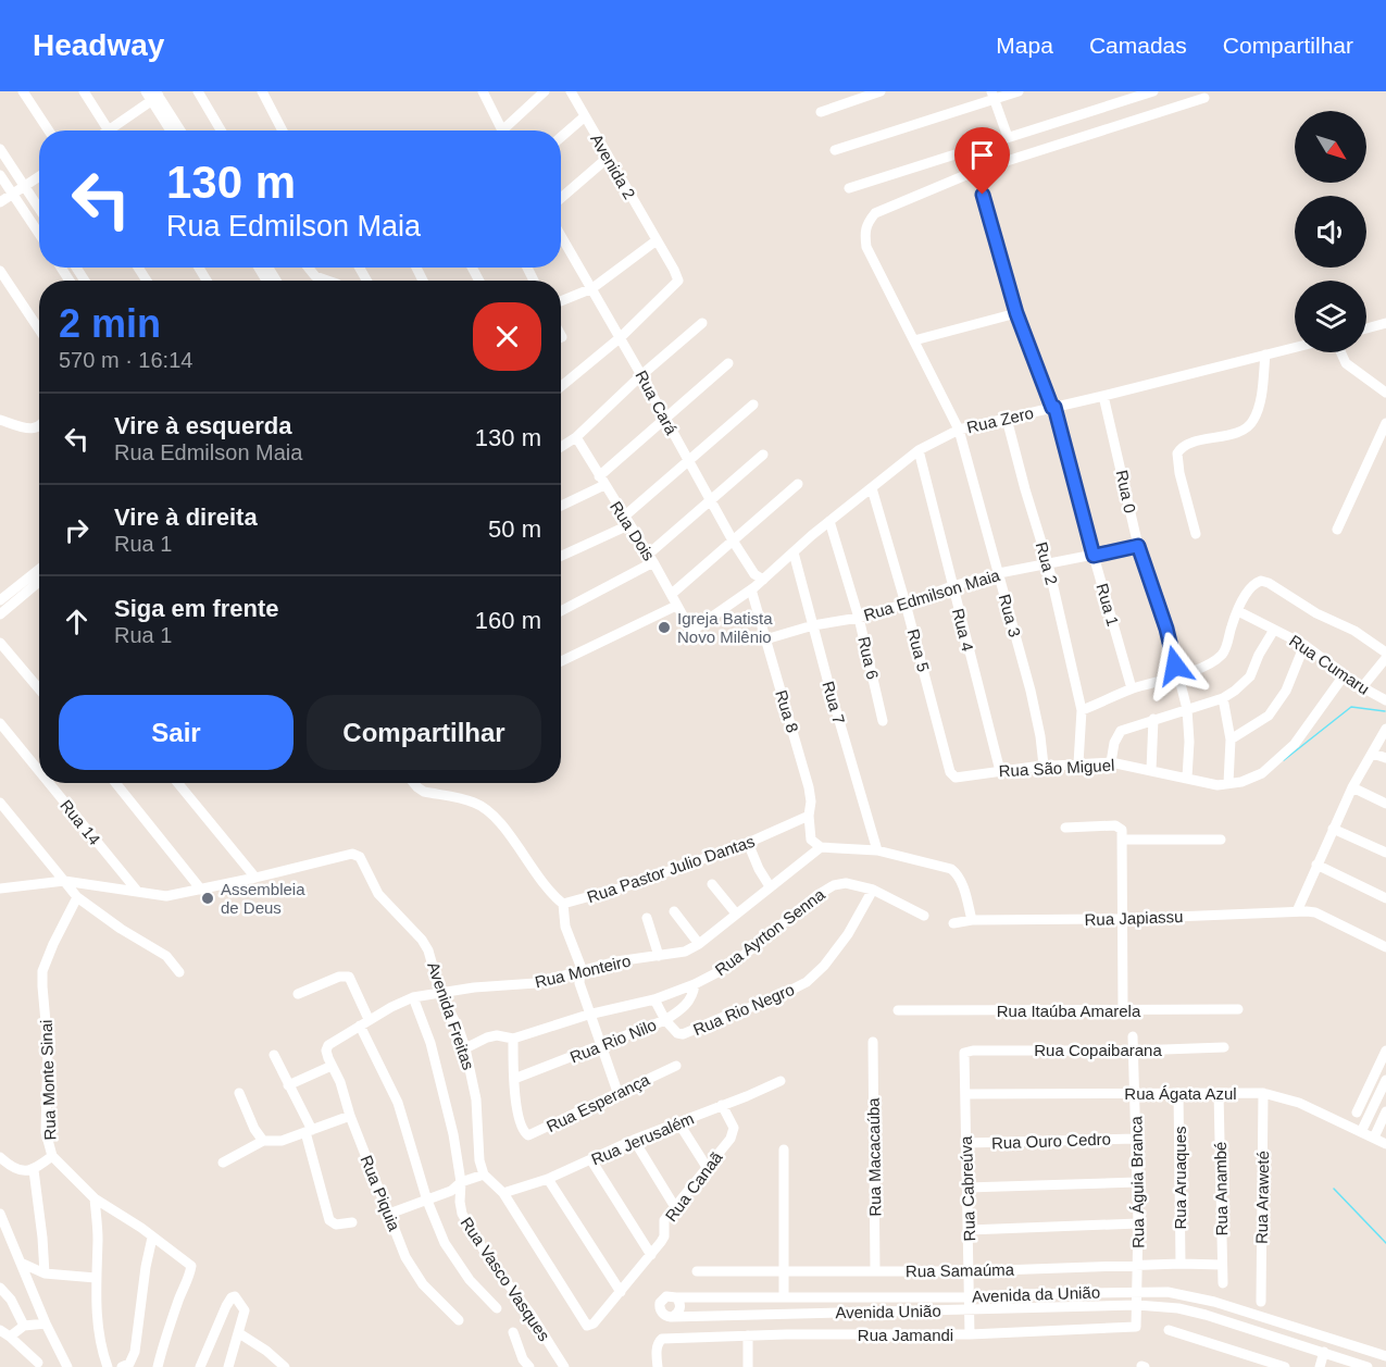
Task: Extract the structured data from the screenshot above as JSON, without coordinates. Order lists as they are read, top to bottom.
{
  "streets": {
    "street": [
      "Avenida 2",
      "Rua Cará",
      "Rua Zero",
      "Rua 0",
      "Rua Dois",
      "Rua 2",
      "Rua Edmilson Maia",
      "Rua 1",
      "Rua 3",
      "Rua 4",
      "Rua 5",
      "Rua 6",
      "Rua Cumaru",
      "Rua 7",
      "Rua 8",
      "Rua São Miguel",
      "Rua 14",
      "Rua Pastor Julio Dantas",
      "Rua Japiassu",
      "Rua Ayrton Senna",
      "Rua Monteiro",
      "Rua Rio Negro",
      "Rua Itaúba Amarela",
      "Avenida Freitas",
      "Rua Rio Nilo",
      "Rua Copaibarana",
      "Rua Monte Sinai",
      "Rua Ágata Azul",
      "Rua Esperança",
      "Rua Jerusalém",
      "Rua Ouro Cedro",
      "Rua Macacaúba",
      "Rua Aruaques",
      "Rua Águia Branca",
      "Rua Canaã",
      "Rua Cabreúva",
      "Rua Anambé",
      "Rua Piquia",
      "Rua Araweté",
      "Rua Samaúma",
      "Rua Vasco Vasques",
      "Avenida da União",
      "Avenida União",
      "Rua Jamandi"
    ]
  },
  "crossings": [
    ["Avenida 2", "Rua Cará"],
    ["Rua Cará", "Rua Zero"],
    ["Rua Zero", "Rua 0"],
    ["Rua Zero", "Rua Dois"],
    ["Rua Zero", "Rua 2"],
    ["Rua Zero", "Rua 1"],
    ["Rua Zero", "Rua 3"],
    ["Rua Zero", "Rua 4"],
    ["Rua Zero", "Rua 5"],
    ["Rua Zero", "Rua 6"],
    ["Rua Zero", "Rua 7"],
    ["Rua Zero", "Rua 8"],
    ["Rua 0", "Rua Edmilson Maia"],
    ["Rua 0", "Rua São Miguel"],
    ["Rua 2", "Rua Edmilson Maia"],
    ["Rua Edmilson Maia", "Rua 1"],
    ["Rua Edmilson Maia", "Rua 3"],
    ["Rua Edmilson Maia", "Rua 4"],
    ["Rua Edmilson Maia", "Rua 5"],
    ["Rua Edmilson Maia", "Rua 6"],
    ["Rua Edmilson Maia", "Rua 7"],
    ["Rua Edmilson Maia", "Rua 8"],
    ["Rua 1", "Rua 3"],
    ["Rua 3", "Rua São Miguel"],
    ["Rua 4", "Rua São Miguel"],
    ["Rua 5", "Rua São Miguel"],
    ["Rua Cumaru", "Rua São Miguel"],
    ["Rua 8", "Rua Pastor Julio Dantas"],
    ["Rua Ayrton Senna", "Rua Rio Negro"],
    ["Rua Ayrton Senna", "Avenida Freitas"],
    ["Rua Ayrton Senna", "Rua Rio Nilo"],
    ["Rua Monteiro", "Avenida Freitas"],
    ["Rua Monteiro", "Rua Piquia"],
    ["Rua Monteiro", "Rua Vasco Vasques"],
    ["Rua Rio Negro", "Rua Rio Nilo"],
    ["Rua Rio Nilo", "Rua Esperança"],
    ["Rua Copaibarana", "Rua Águia Branca"],
    ["Rua Copaibarana", "Rua Cabreúva"],
    ["Rua Ágata Azul", "Rua Aruaques"],
    ["Rua Ágata Azul", "Rua Águia Branca"],
    ["Rua Ágata Azul", "Rua Cabreúva"],
    ["Rua Ágata Azul", "Rua Anambé"],
    ["Rua Ágata Azul", "Rua Araweté"],
    ["Rua Jerusalém", "Rua Canaã"],
    ["Rua Ouro Cedro", "Rua Águia Branca"],
    ["Rua Ouro Cedro", "Rua Cabreúva"],
    ["Rua Macacaúba", "Rua Samaúma"],
    ["Rua Aruaques", "Rua Samaúma"],
    ["Rua Águia Branca", "Rua Samaúma"],
    ["Rua Águia Branca", "Avenida da União"],
    ["Rua Águia Branca", "Avenida União"],
    ["Rua Águia Branca", "Rua Jamandi"],
    ["Rua Cabreúva", "Rua Samaúma"],
    ["Rua Cabreúva", "Avenida da União"],
    ["Rua Cabreúva", "Avenida União"],
    ["Rua Cabreúva", "Rua Jamandi"],
    ["Rua Anambé", "Rua Samaúma"],
    ["Avenida da União", "Avenida União"]
  ],
  "places": ["Igreja Batista Novo Milênio", "Assembleia de Deus"],
  "north": "bottom right",
  "page": {
    "header": "Headway",
    "nav": ["Mapa", "Camadas", "Compartilhar"],
    "turn": ["130 m", "Rua Edmilson Maia"],
    "heading": ["2 min", "570 m · 16:14"],
    "list": [
      {
        "name": "Vire à esquerda",
        "note": "Rua Edmilson Maia",
        "value": "130 m"
      },
      {
        "name": "Vire à direita",
        "note": "Rua 1",
        "value": "50 m"
      },
      {
        "name": "Siga em frente",
        "note": "Rua 1",
        "value": "160 m"
      }
    ],
    "buttons": ["Sair", "Compartilhar"]
  }
}
